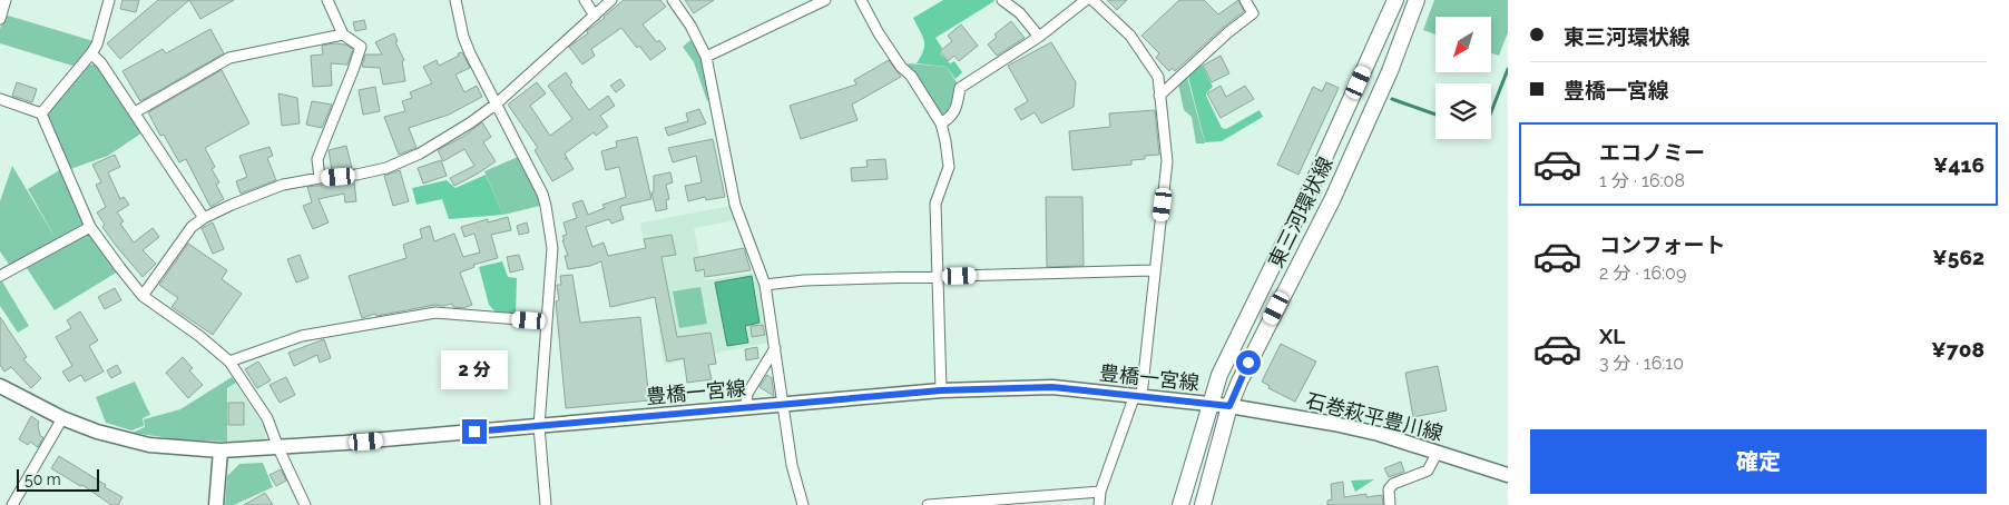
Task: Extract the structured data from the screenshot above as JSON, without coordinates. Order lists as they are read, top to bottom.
{
  "streets": {
    "main road": ["東三河環状線", "豊橋一宮線", "石巻萩平豊川線"]
  },
  "crossings": [
    ["東三河環状線", "豊橋一宮線"],
    ["東三河環状線", "石巻萩平豊川線"],
    ["豊橋一宮線", "石巻萩平豊川線"]
  ],
  "scale_bar": "50 m",
  "north": "bottom left",
  "page": {
    "banner": ["東三河環状線", "豊橋一宮線"],
    "list": [
      {
        "name": "エコノミー",
        "note": "1 分 · 16:08",
        "value": "¥416"
      },
      {
        "name": "コンフォート",
        "note": "2 分 · 16:09",
        "value": "¥562"
      },
      {
        "name": "XL",
        "note": "3 分 · 16:10",
        "value": "¥708"
      }
    ],
    "bubble": "2 分",
    "buttons": "確定",
    "scale": "50 m"
  }
}
